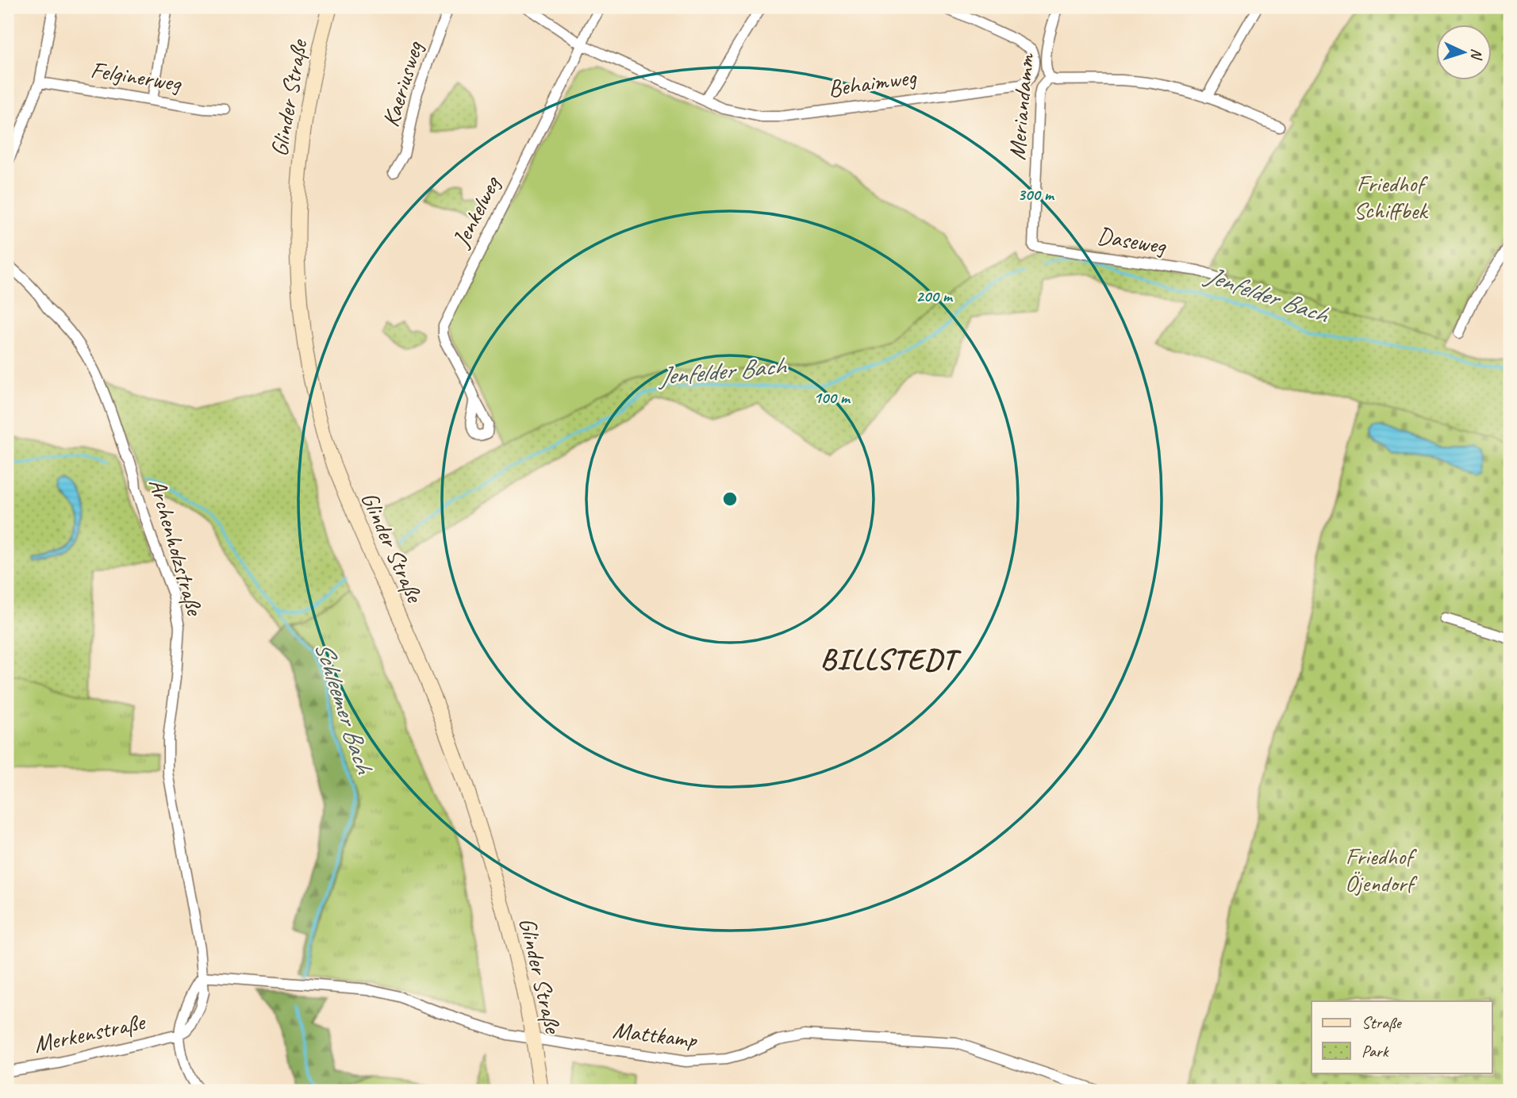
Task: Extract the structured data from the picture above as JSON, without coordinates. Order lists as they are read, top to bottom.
{
  "streets": {
    "main road": ["Glinder Straße"],
    "street": [
      "Felginerweg",
      "Behaimweg",
      "Kaeriusweg",
      "Meriandamm",
      "Jenkelweg",
      "Daseweg",
      "Archenholzstraße",
      "Merkenstraße",
      "Mattkamp"
    ]
  },
  "crossings": [
    ["Glinder Straße", "Mattkamp"],
    ["Meriandamm", "Daseweg"],
    ["Archenholzstraße", "Merkenstraße"],
    ["Archenholzstraße", "Mattkamp"]
  ],
  "districts": ["BILLSTEDT"],
  "water": ["Jenfelder Bach", "Schleemer Bach"],
  "parks": ["Friedhof Schiffbek", "Friedhof Öjendorf"],
  "legend": ["Straße", "Park"],
  "north": "right",
  "rings": ["300 m", "200 m", "100 m"]
}
